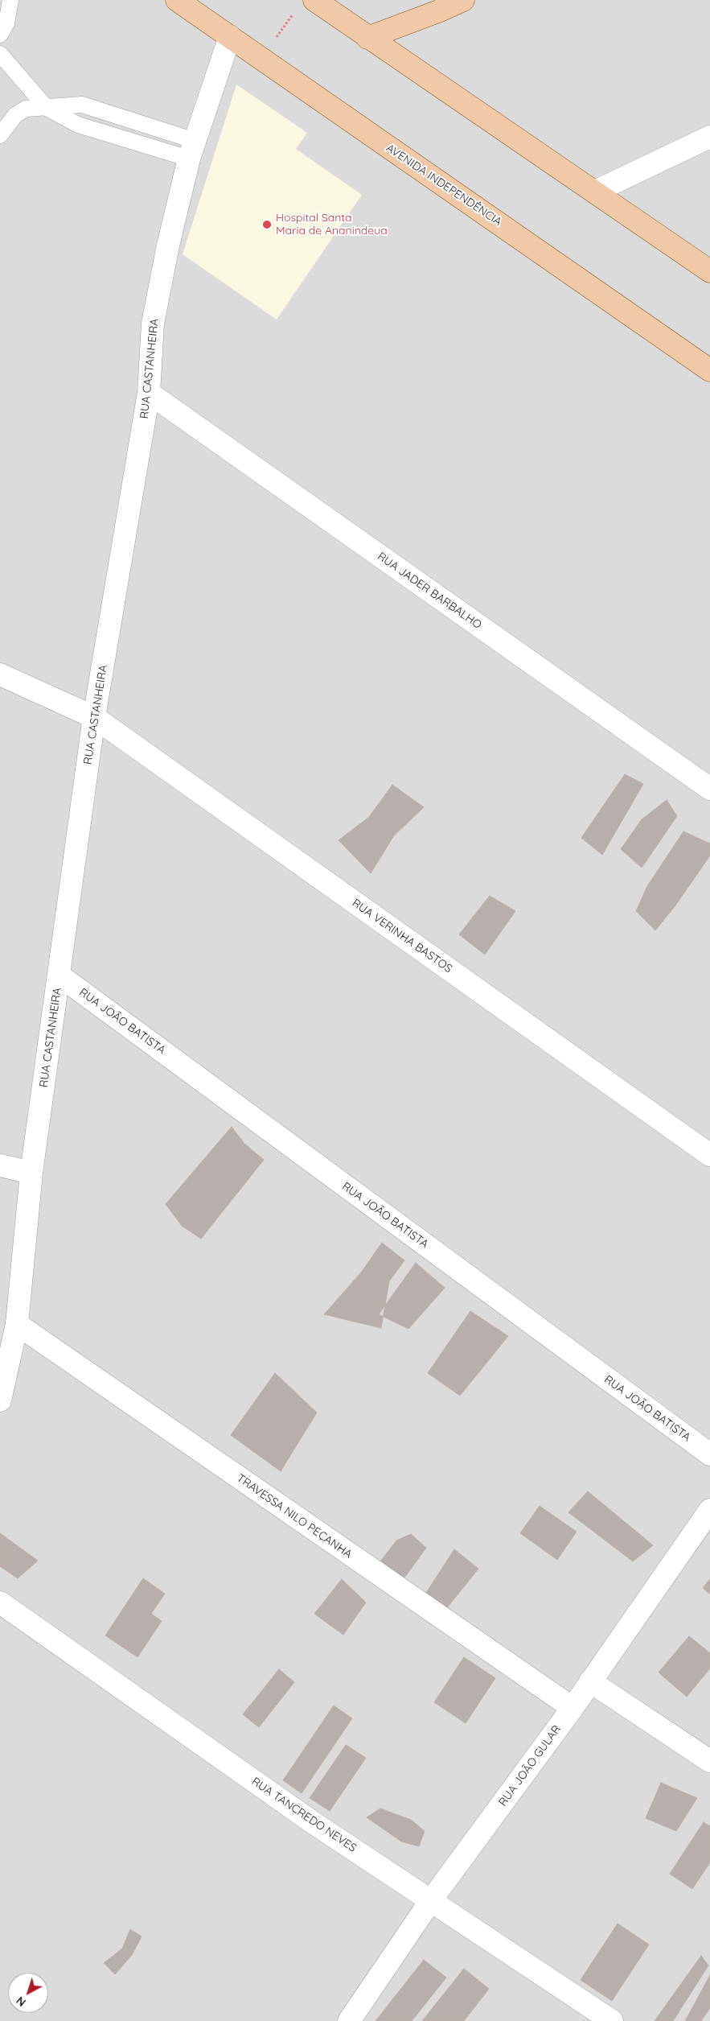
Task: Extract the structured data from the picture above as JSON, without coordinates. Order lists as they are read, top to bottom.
{
  "streets": {
    "main road": ["AVENIDA INDEPENDÊNCIA"],
    "street": [
      "RUA CASTANHEIRA",
      "RUA JADER BARBALHO",
      "RUA VERINHA BASTOS",
      "RUA JOÃO BATISTA",
      "TRAVESSA NILO PEÇANHA",
      "RUA JOÃO GULAR",
      "RUA TANCREDO NEVES"
    ]
  },
  "crossings": [
    ["AVENIDA INDEPENDÊNCIA", "RUA CASTANHEIRA"],
    ["RUA CASTANHEIRA", "RUA JADER BARBALHO"],
    ["RUA CASTANHEIRA", "RUA VERINHA BASTOS"],
    ["RUA CASTANHEIRA", "RUA JOÃO BATISTA"],
    ["RUA CASTANHEIRA", "TRAVESSA NILO PEÇANHA"],
    ["TRAVESSA NILO PEÇANHA", "RUA JOÃO GULAR"],
    ["RUA JOÃO GULAR", "RUA TANCREDO NEVES"]
  ],
  "places": ["Hospital Santa Maria de Ananindeua"],
  "north": "bottom left"
}
